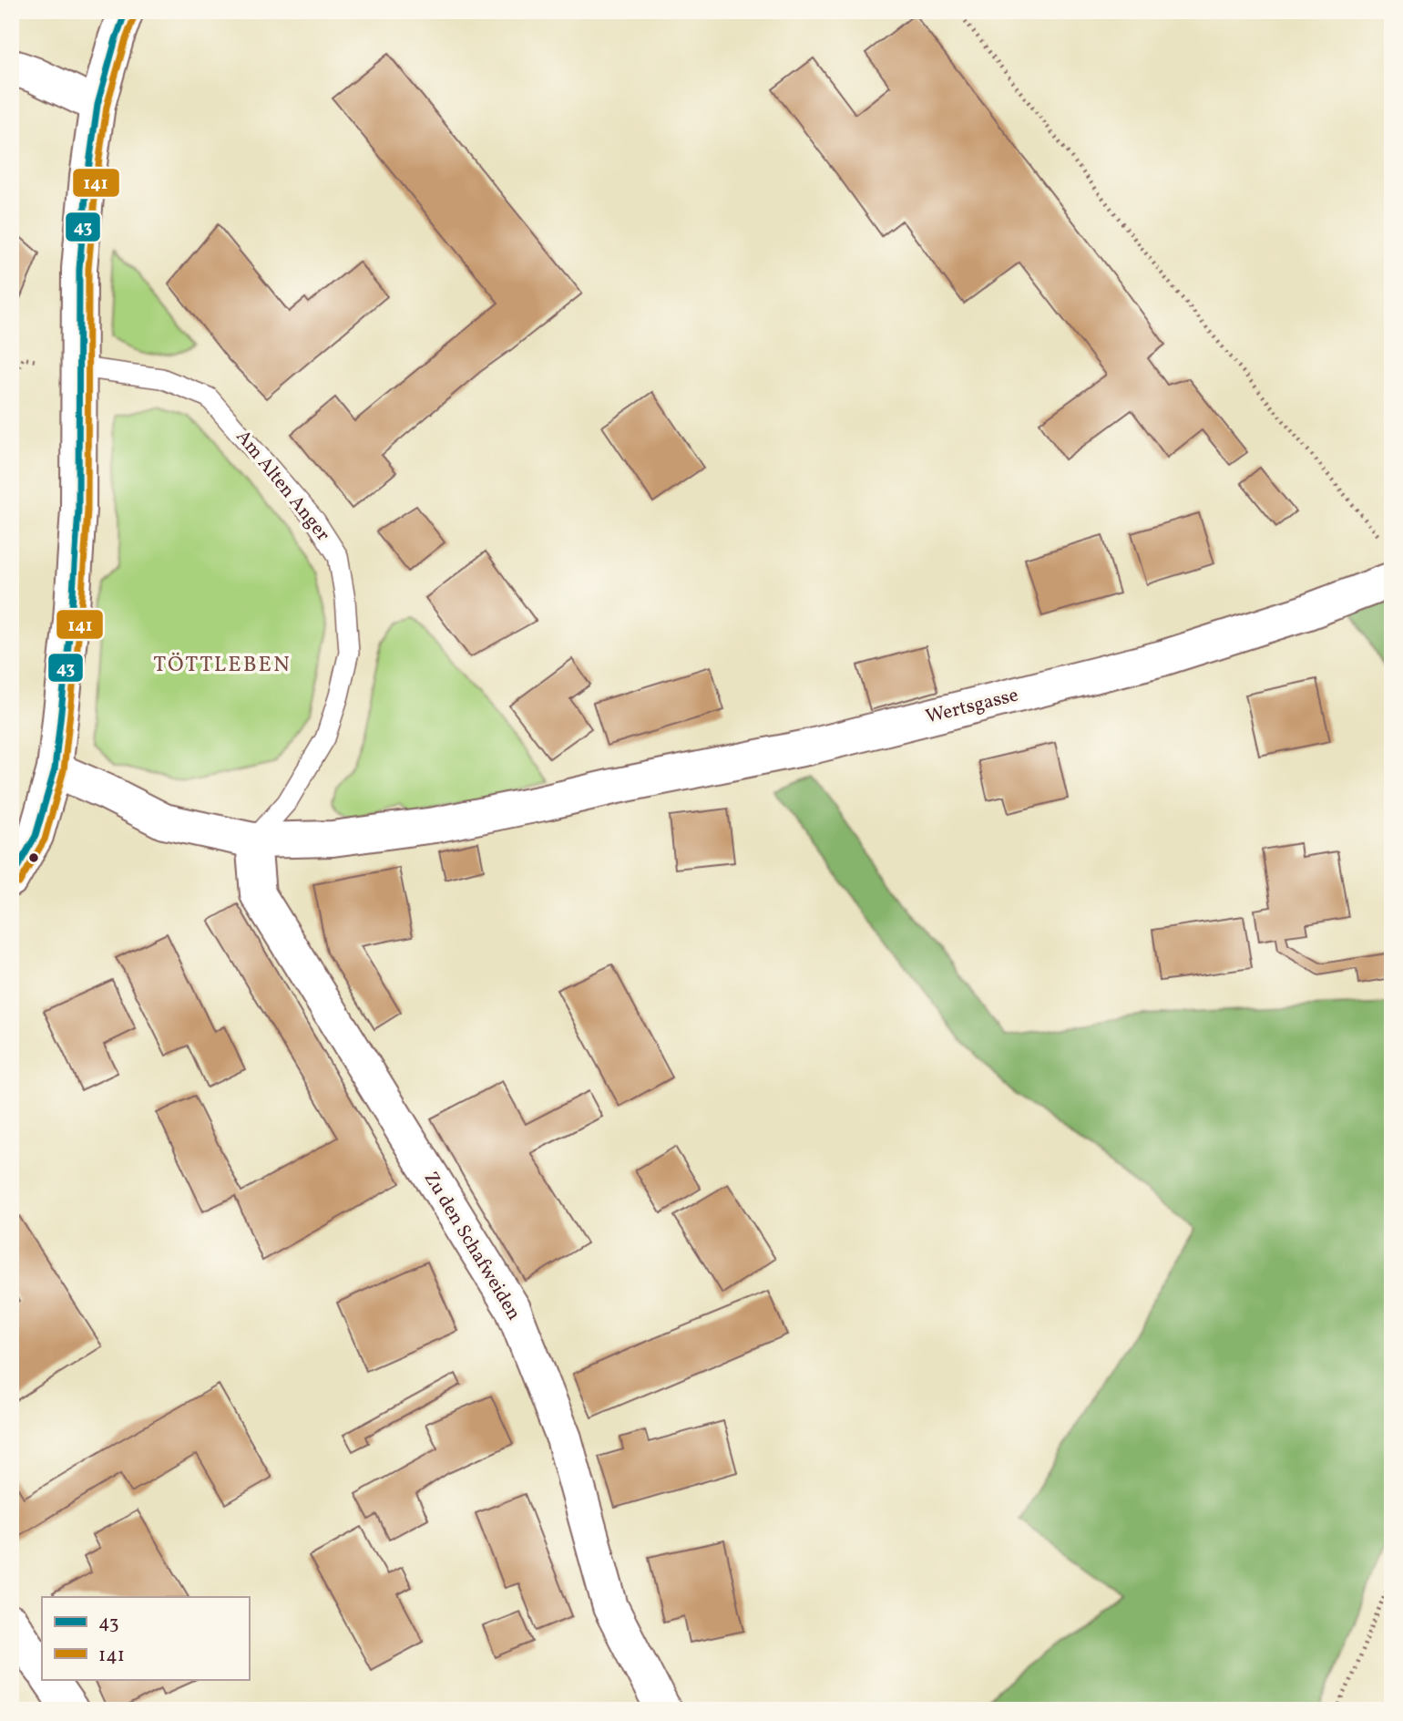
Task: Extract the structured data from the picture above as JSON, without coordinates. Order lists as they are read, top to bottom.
{
  "streets": {
    "street": ["Wertsgasse", "Zu den Schafweiden"],
    "lane": ["Am Alten Anger"]
  },
  "crossings": [
    ["Am Alten Anger", "Wertsgasse"],
    ["Am Alten Anger", "Zu den Schafweiden"],
    ["Wertsgasse", "Zu den Schafweiden"]
  ],
  "districts": ["TÖTTLEBEN"],
  "lines": ["transit line 43", "transit line 141"],
  "legend": ["43", "141"]
}
